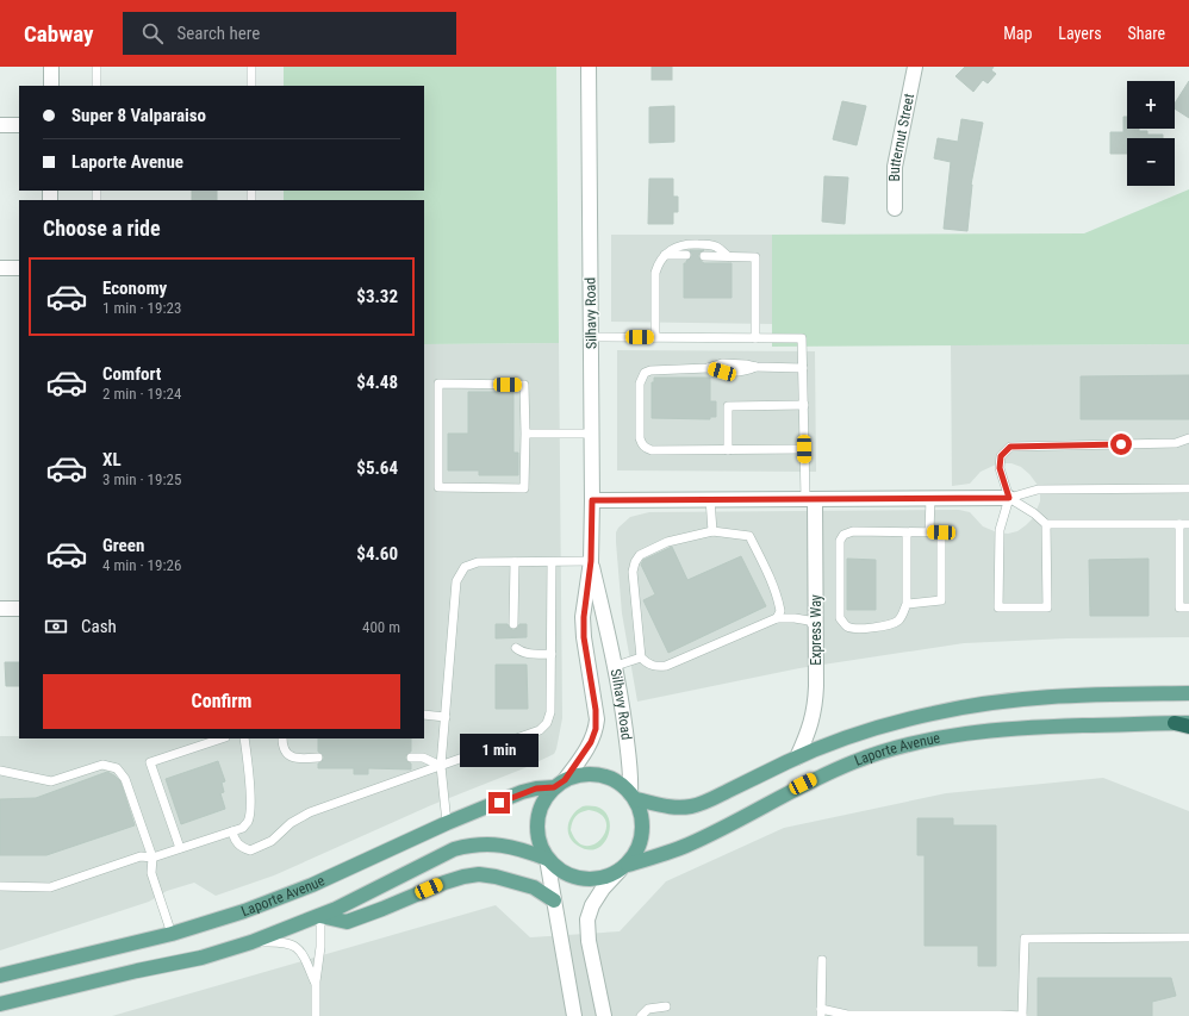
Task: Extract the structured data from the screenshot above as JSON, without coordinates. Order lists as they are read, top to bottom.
{
  "streets": {
    "main road": ["Laporte Avenue"],
    "street": ["Butternut Street", "Silhavy Road", "Express Way"]
  },
  "crossings": [
    ["Silhavy Road", "Laporte Avenue"],
    ["Express Way", "Laporte Avenue"]
  ],
  "page": {
    "header": "Cabway",
    "search": "Search here",
    "nav": ["Map", "Layers", "Share"],
    "map_buttons": ["+", "−"],
    "banner": ["Super 8 Valparaiso", "Laporte Avenue"],
    "heading": "Choose a ride",
    "list": [
      {
        "name": "Economy",
        "note": "1 min · 19:23",
        "value": "$3.32"
      },
      {
        "name": "Comfort",
        "note": "2 min · 19:24",
        "value": "$4.48"
      },
      {
        "name": "XL",
        "note": "3 min · 19:25",
        "value": "$5.64"
      },
      {
        "name": "Green",
        "note": "4 min · 19:26",
        "value": "$4.60"
      }
    ],
    "pay": ["Cash", "400 m"],
    "buttons": "Confirm",
    "bubble": "1 min"
  }
}
